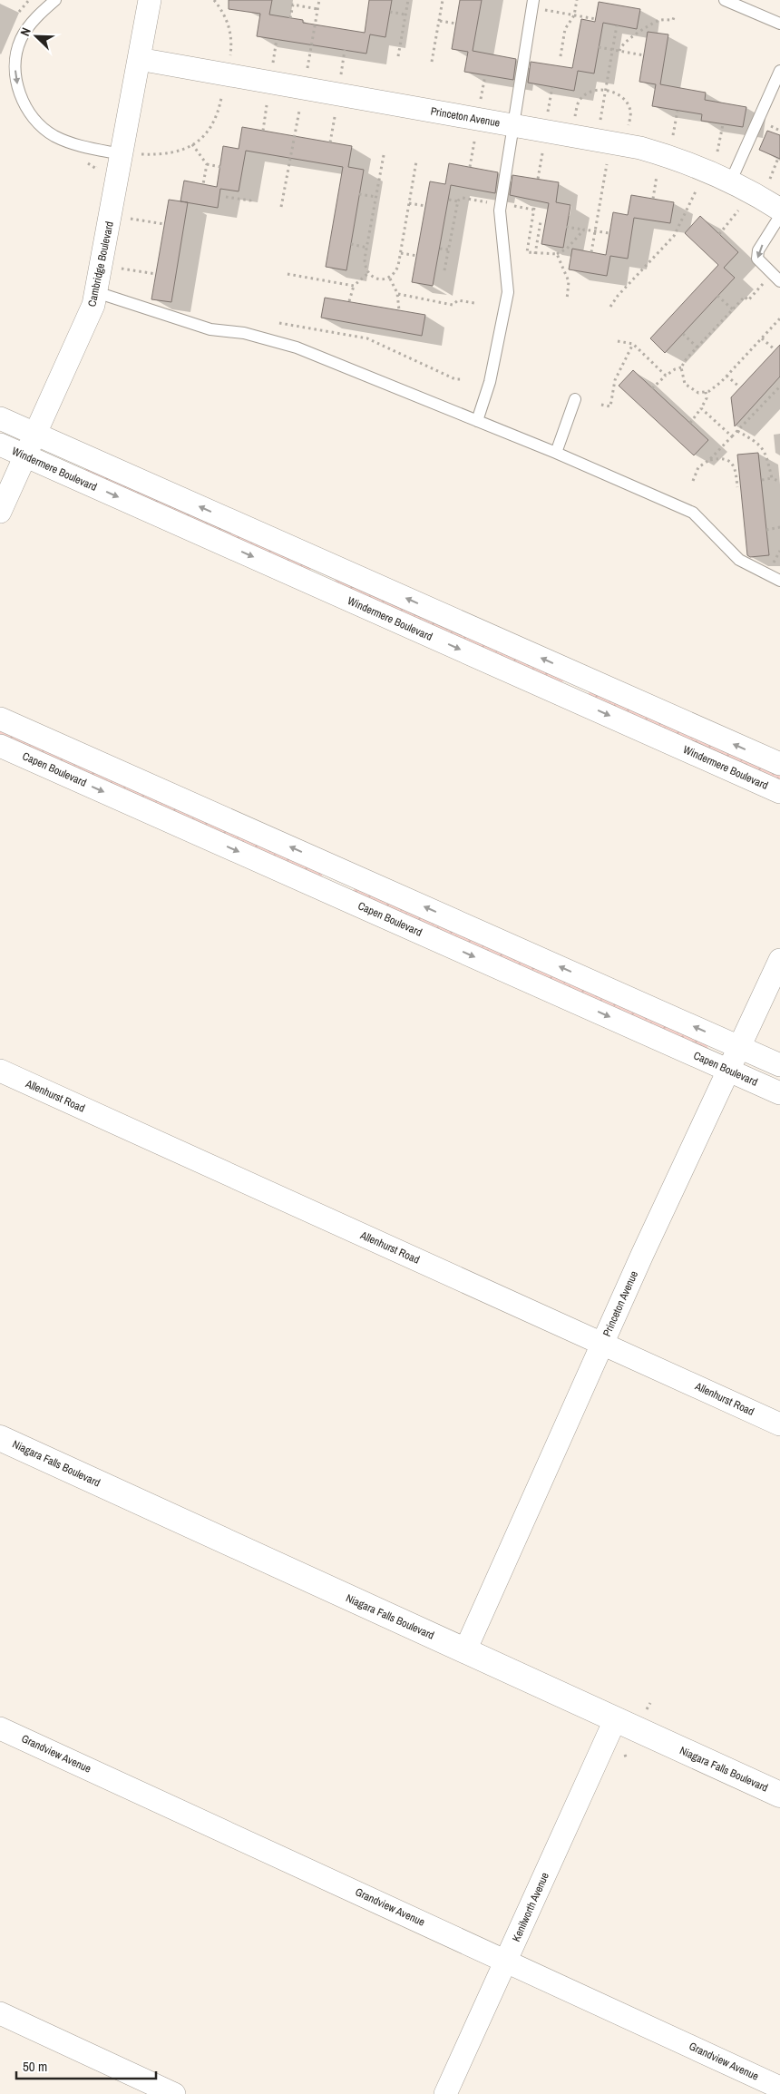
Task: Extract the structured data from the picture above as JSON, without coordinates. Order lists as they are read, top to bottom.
{
  "streets": {
    "main road": ["Niagara Falls Boulevard"],
    "street": [
      "Princeton Avenue",
      "Cambridge Boulevard",
      "Windermere Boulevard",
      "Capen Boulevard",
      "Allenhurst Road",
      "Grandview Avenue",
      "Kenilworth Avenue"
    ]
  },
  "crossings": [
    ["Princeton Avenue", "Cambridge Boulevard"],
    ["Princeton Avenue", "Capen Boulevard"],
    ["Princeton Avenue", "Allenhurst Road"],
    ["Princeton Avenue", "Niagara Falls Boulevard"],
    ["Cambridge Boulevard", "Windermere Boulevard"],
    ["Niagara Falls Boulevard", "Kenilworth Avenue"],
    ["Grandview Avenue", "Kenilworth Avenue"]
  ],
  "scale_bar": "50 m",
  "north": "top left"
}
